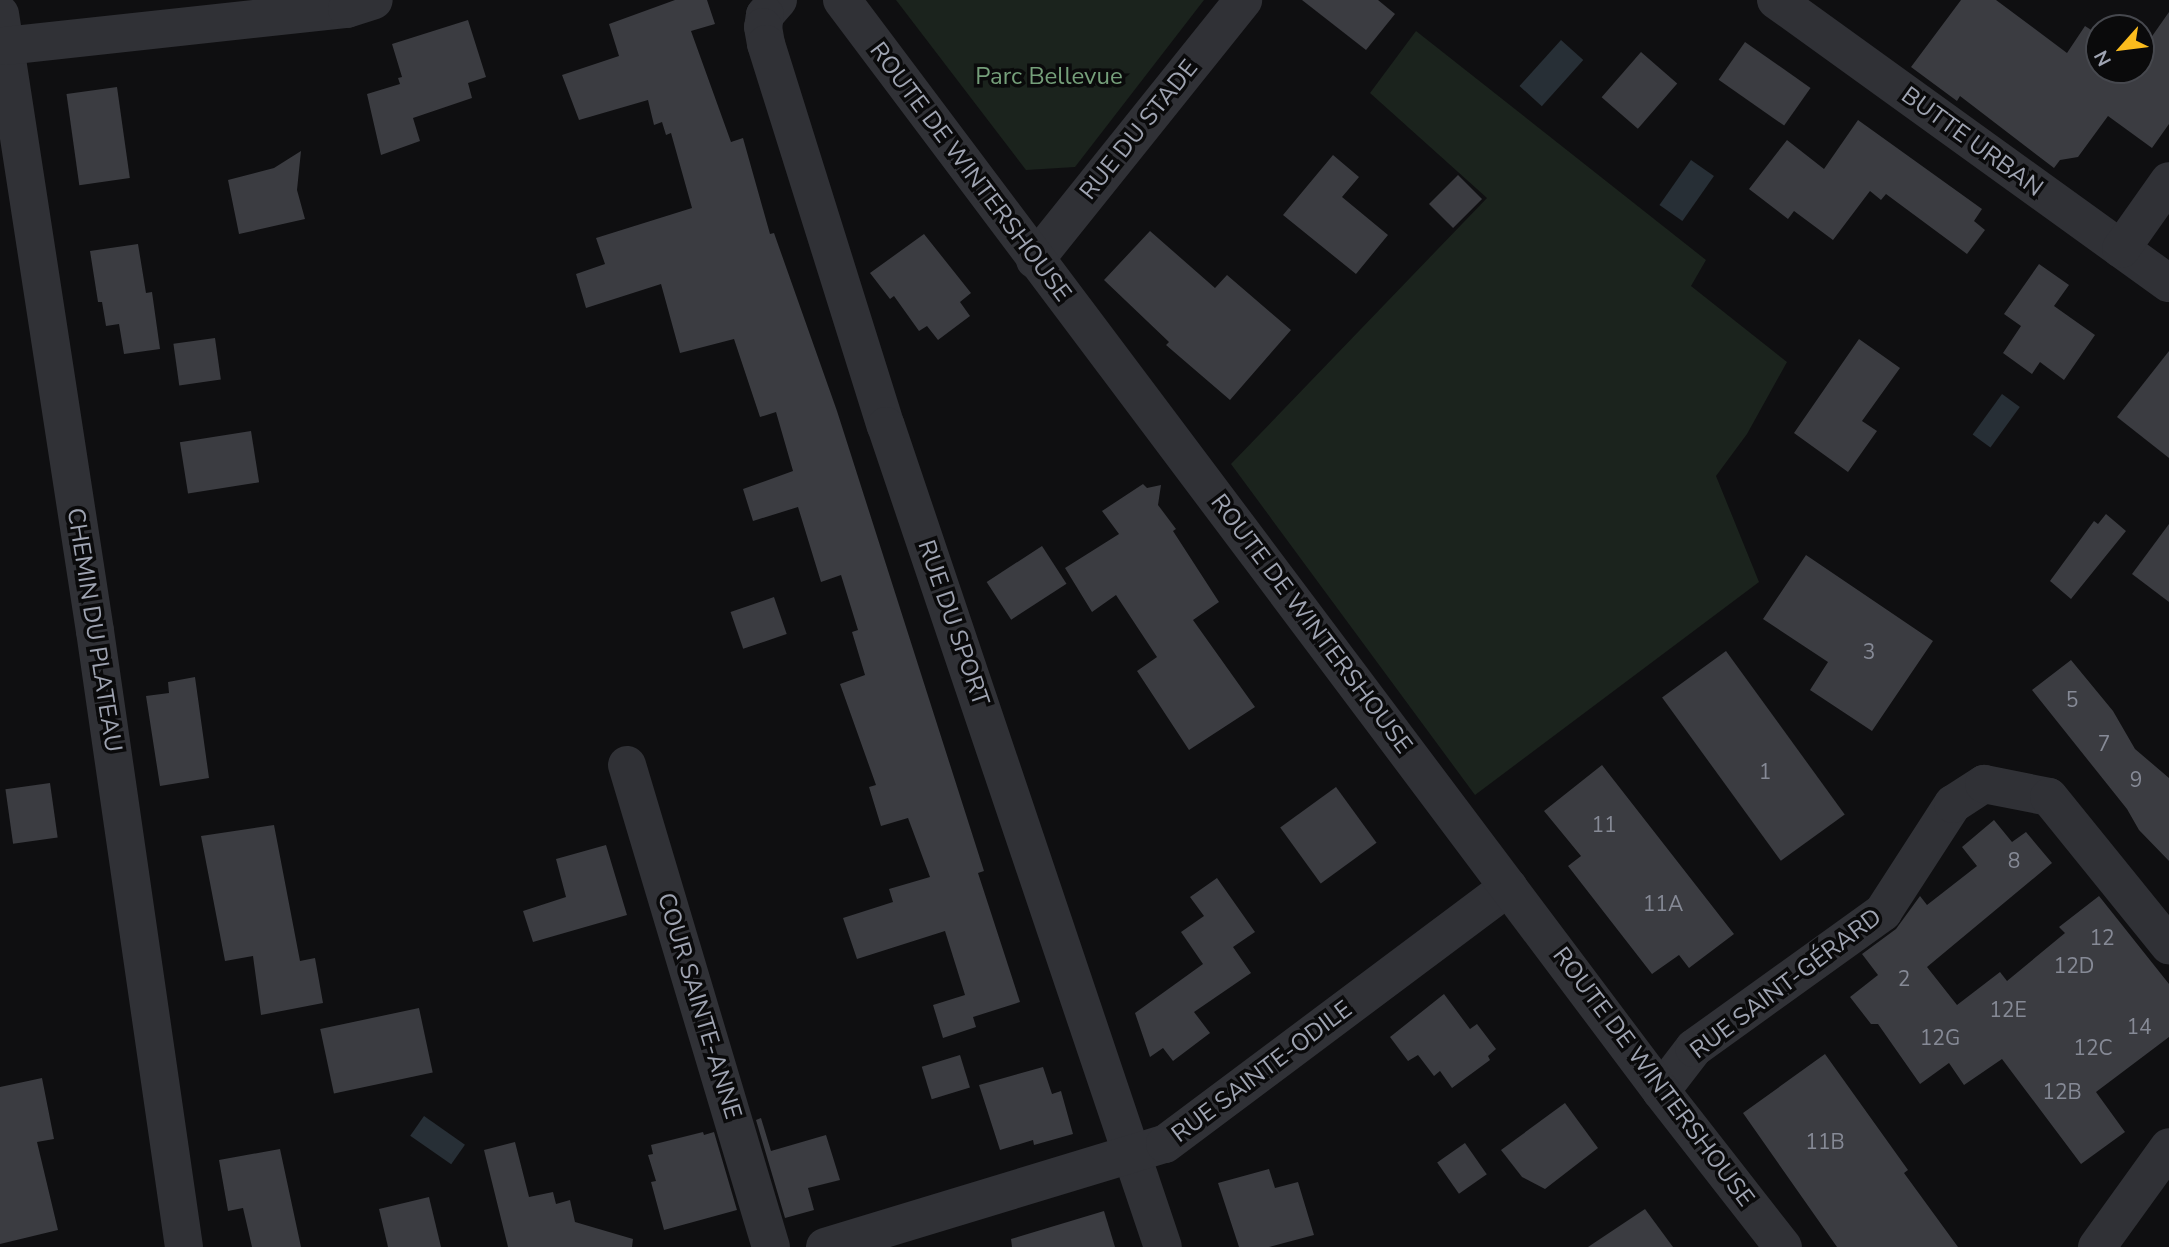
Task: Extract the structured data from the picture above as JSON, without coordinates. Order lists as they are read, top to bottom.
{
  "streets": {
    "street": [
      "RUE DU STADE",
      "BUTTE URBAN",
      "ROUTE DE WINTERSHOUSE",
      "RUE DU SPORT",
      "CHEMIN DU PLATEAU",
      "RUE SAINT-GÉRARD",
      "COUR SAINTE-ANNE",
      "RUE SAINTE-ODILE"
    ]
  },
  "crossings": [
    ["RUE DU STADE", "ROUTE DE WINTERSHOUSE"],
    ["ROUTE DE WINTERSHOUSE", "RUE SAINT-GÉRARD"],
    ["ROUTE DE WINTERSHOUSE", "RUE SAINTE-ODILE"],
    ["RUE DU SPORT", "RUE SAINTE-ODILE"]
  ],
  "parks": ["Parc Bellevue"],
  "house_numbers": [
    "3",
    "5",
    "7",
    "1",
    "9",
    "11",
    "8",
    "11A",
    "12",
    "12D",
    "2",
    "12E",
    "14",
    "12G",
    "12C",
    "12B",
    "11B"
  ],
  "north": "bottom left"
}
